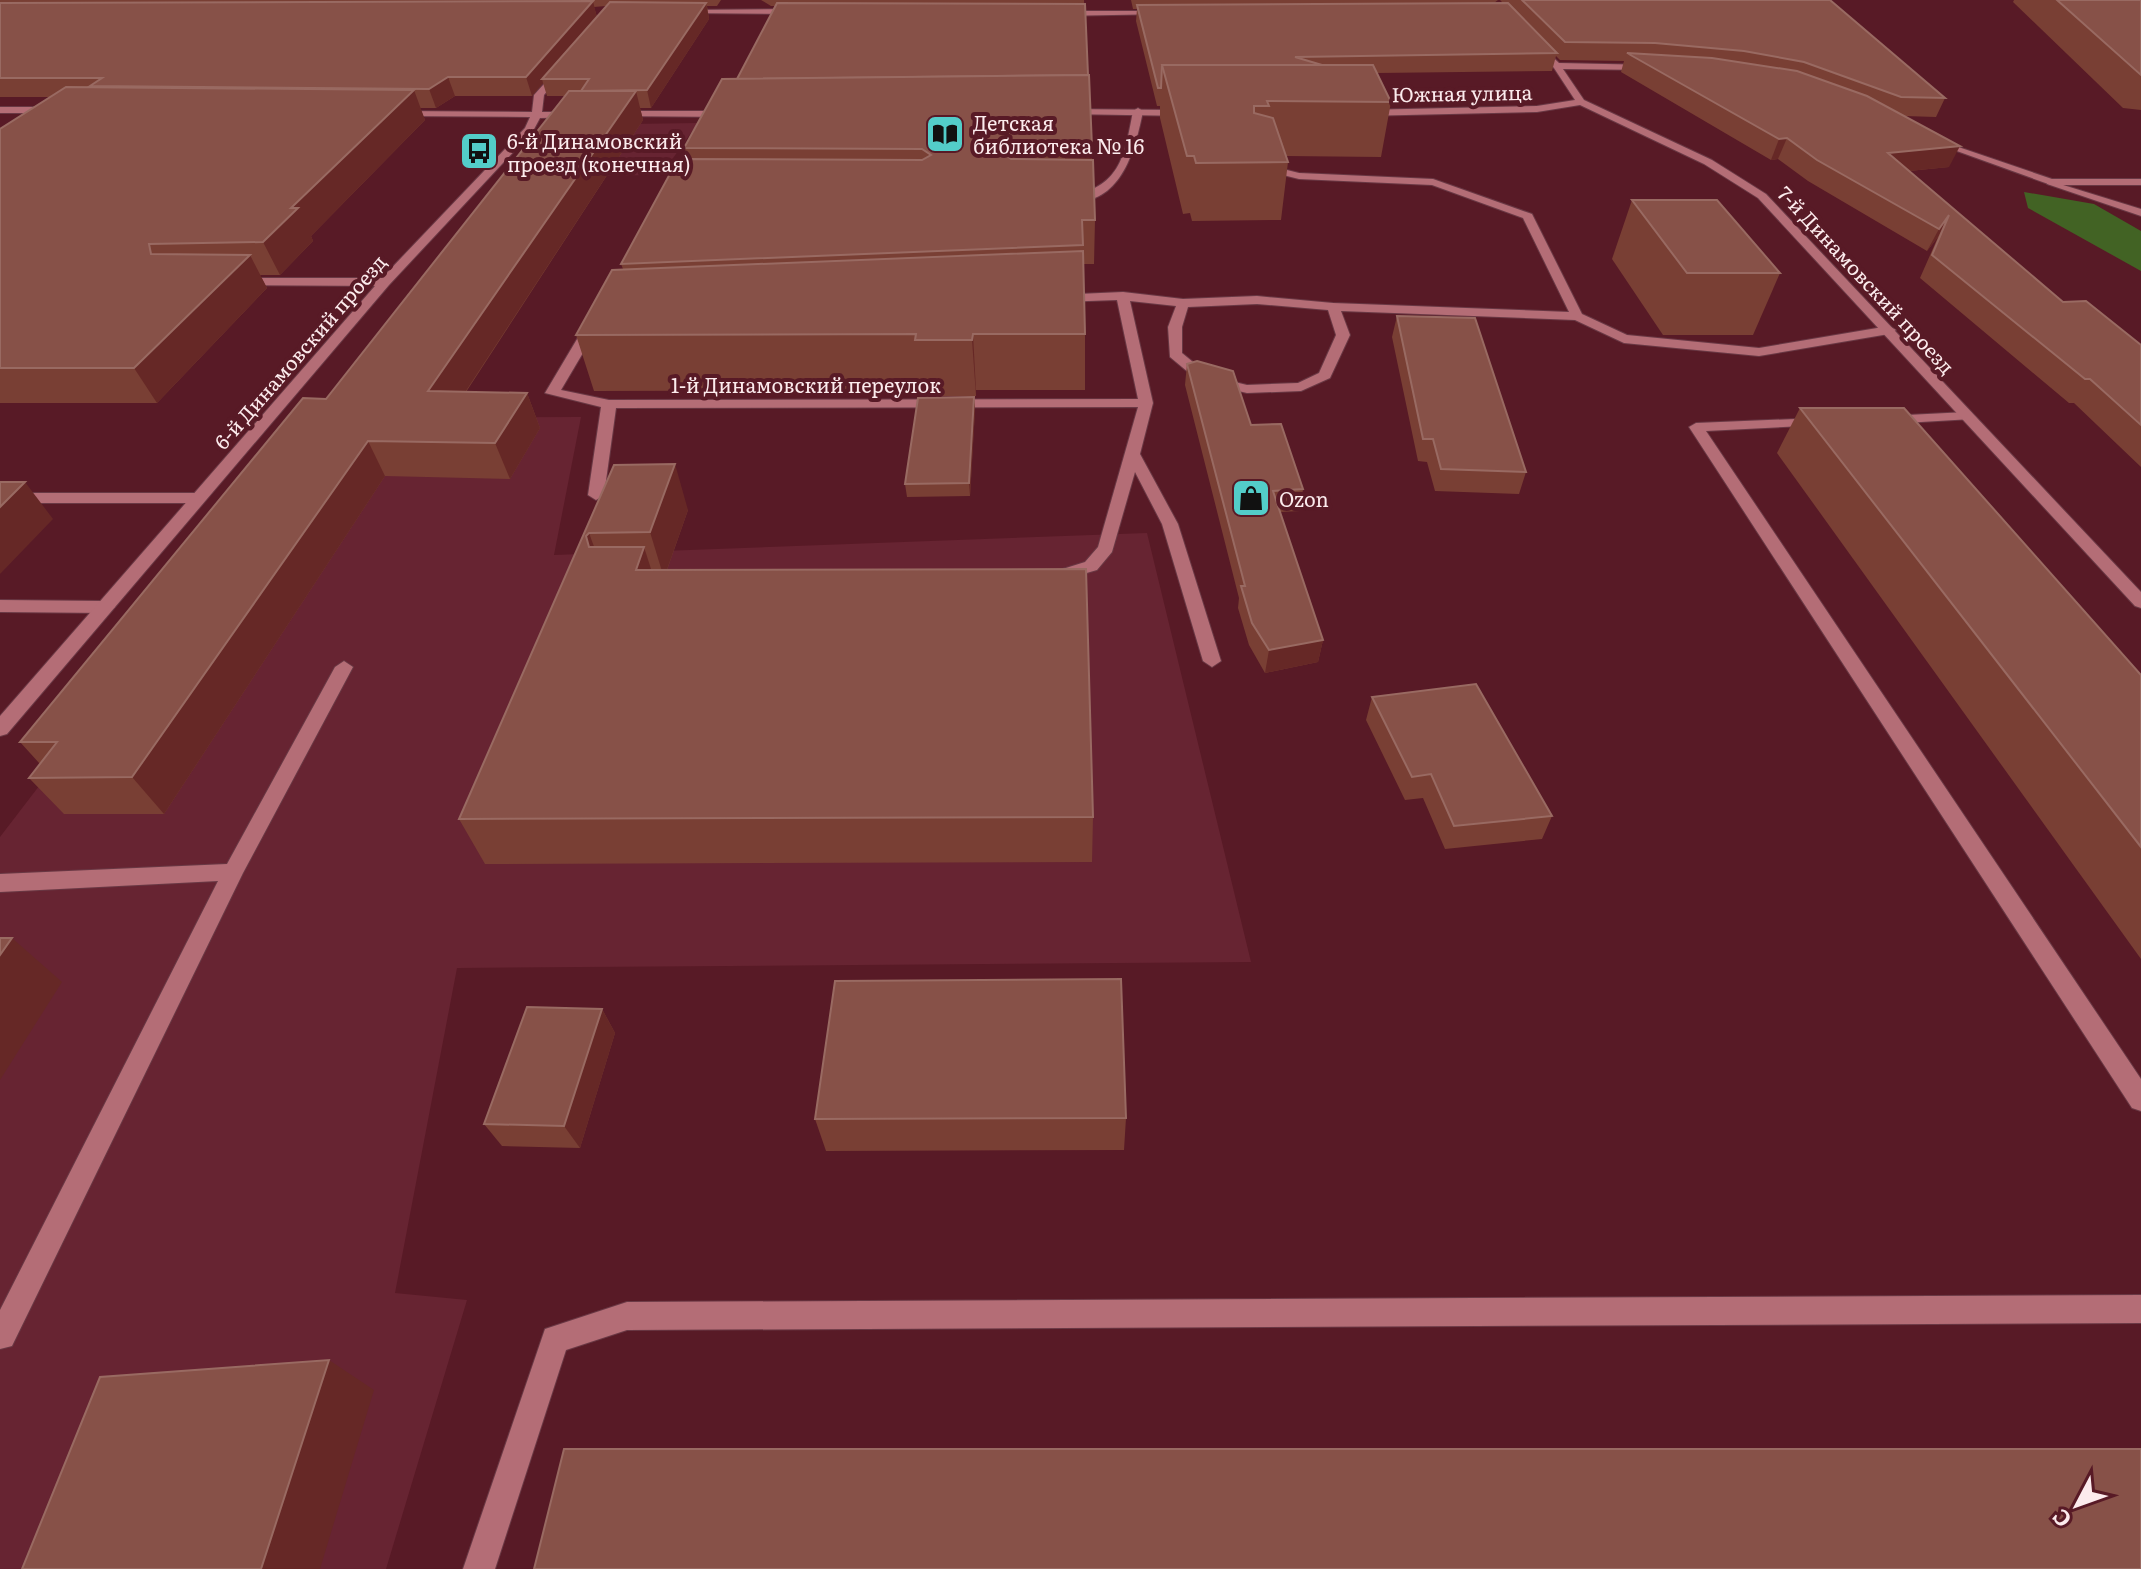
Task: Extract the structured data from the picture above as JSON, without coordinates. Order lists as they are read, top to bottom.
{
  "streets": {
    "street": [
      "Южная улица",
      "7-й Динамовский проезд",
      "6-й Динамовский проезд",
      "1-й Динамовский переулок"
    ]
  },
  "crossings": [
    ["Южная улица", "7-й Динамовский проезд"]
  ],
  "places": {
    "library": ["Детская библиотека № 16"],
    "bus stop": ["6-й Динамовский проезд (конечная)"],
    "shop": ["Ozon"]
  },
  "north": "bottom left"
}
